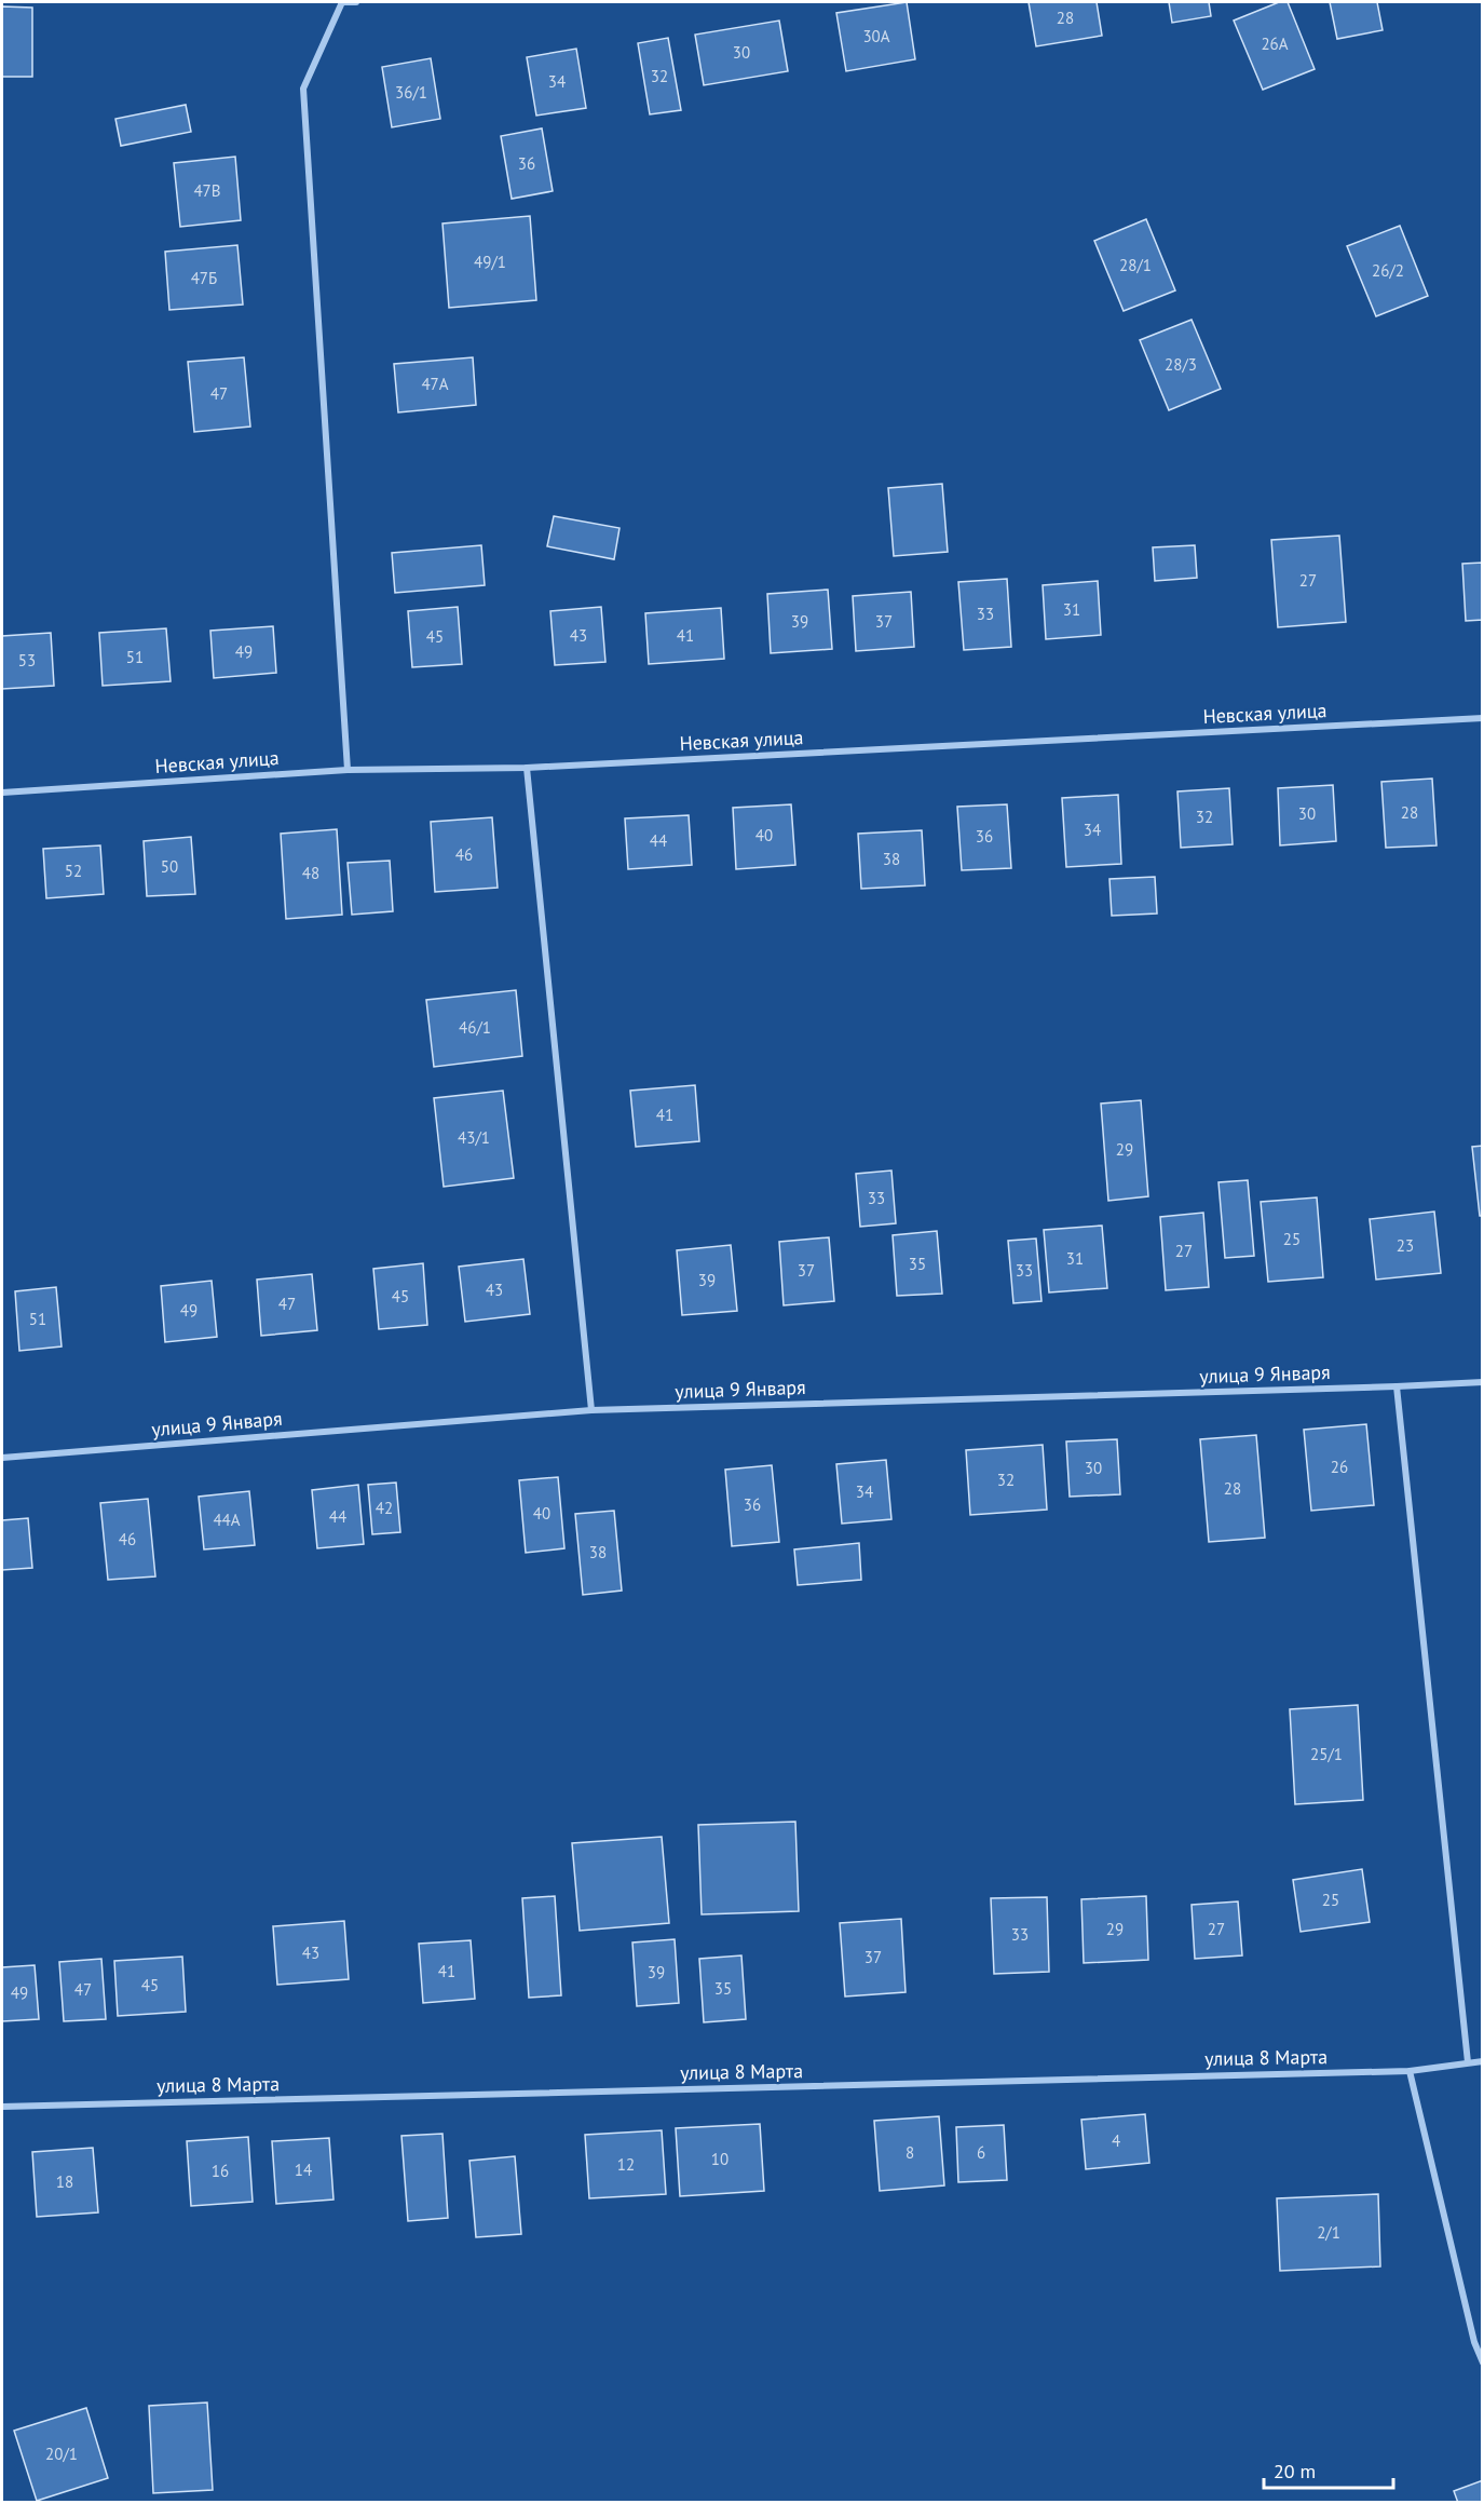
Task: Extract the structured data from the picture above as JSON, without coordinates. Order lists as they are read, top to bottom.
{
  "streets": {
    "street": ["Невская улица", "улица 9 Января", "улица 8 Марта"]
  },
  "house_numbers": [
    "28",
    "30А",
    "26А",
    "30",
    "32",
    "34",
    "36/1",
    "36",
    "47В",
    "49/1",
    "28/1",
    "26/2",
    "47Б",
    "28/3",
    "47А",
    "47",
    "27",
    "31",
    "33",
    "39",
    "37",
    "43",
    "41",
    "45",
    "49",
    "51",
    "53",
    "28",
    "30",
    "32",
    "34",
    "40",
    "36",
    "44",
    "46",
    "38",
    "50",
    "52",
    "48",
    "46/1",
    "41",
    "43/1",
    "29",
    "33",
    "25",
    "23",
    "27",
    "31",
    "35",
    "37",
    "33",
    "39",
    "43",
    "45",
    "47",
    "49",
    "51",
    "26",
    "30",
    "32",
    "28",
    "34",
    "36",
    "42",
    "40",
    "44",
    "44А",
    "46",
    "38",
    "25/1",
    "25",
    "29",
    "27",
    "33",
    "43",
    "37",
    "41",
    "39",
    "45",
    "35",
    "47",
    "49",
    "4",
    "8",
    "6",
    "10",
    "12",
    "14",
    "16",
    "18",
    "2/1",
    "20/1"
  ],
  "scale_bar": "20 m"
}
